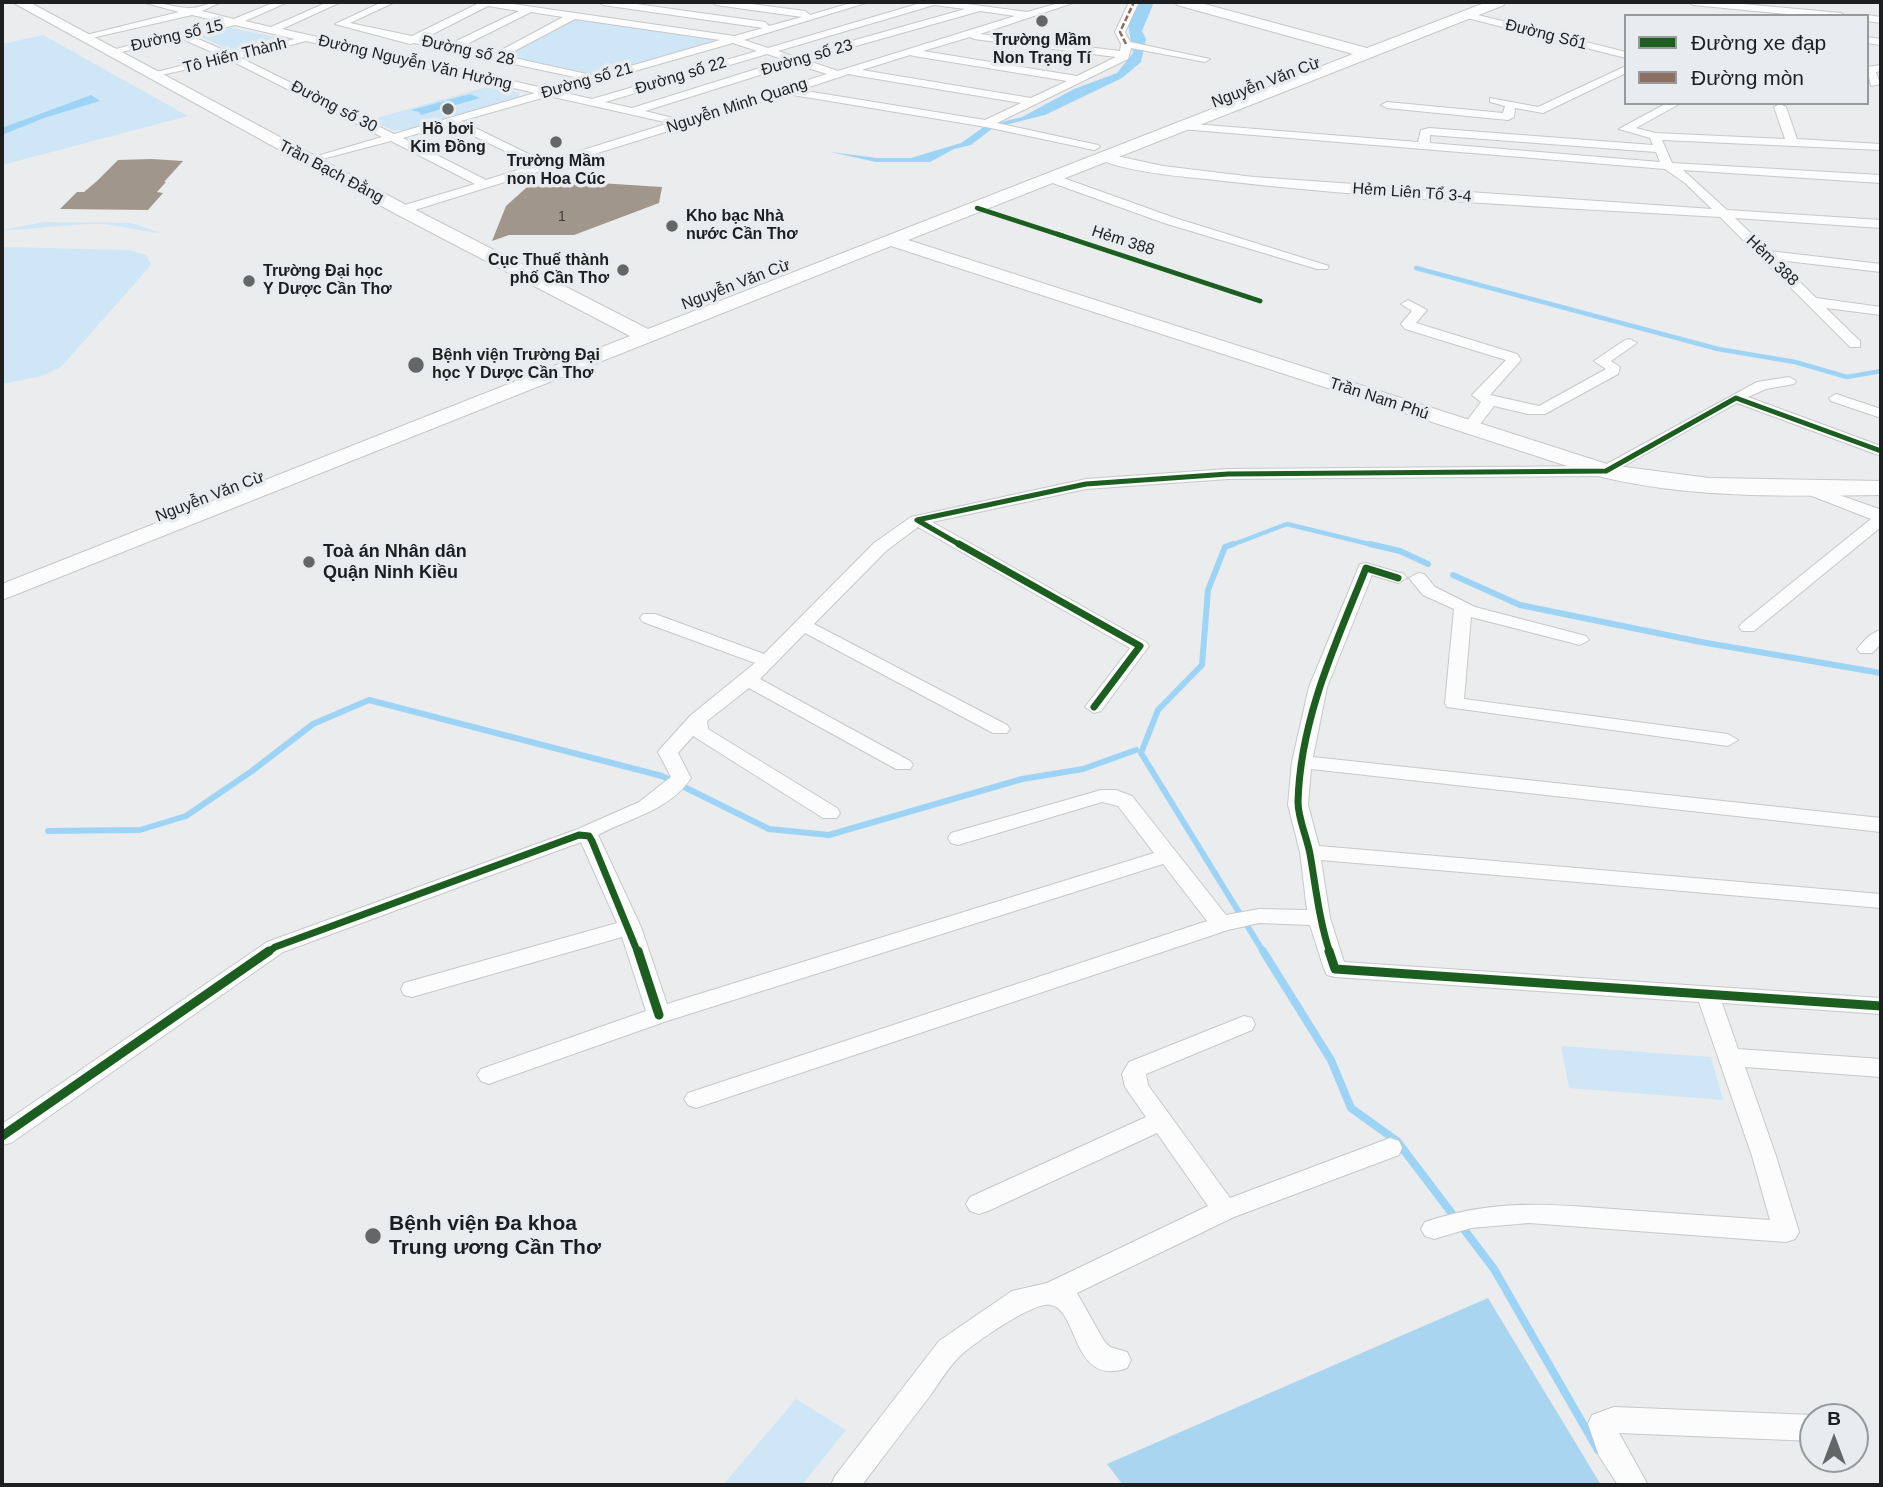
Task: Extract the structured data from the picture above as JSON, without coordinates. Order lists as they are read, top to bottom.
{
  "streets": {
    "main road": ["Nguyễn Văn Cừ", "Trần Bạch Đằng", "Trần Nam Phú"],
    "street": [
      "Đường Số1",
      "Đường số 15",
      "Đường số 28",
      "Tô Hiến Thành",
      "Đường số 23",
      "Đường Nguyễn Văn Hưởng",
      "Đường số 22",
      "Đường số 21",
      "Nguyễn Minh Quang",
      "Đường số 30",
      "Hẻm Liên Tổ 3-4",
      "Hẻm 388"
    ]
  },
  "crossings": [
    ["Đường Số1", "Nguyễn Văn Cừ"],
    ["Đường số 15", "Đường Nguyễn Văn Hưởng"],
    ["Đường số 15", "Đường số 30"],
    ["Đường số 15", "Trần Bạch Đằng"],
    ["Đường số 28", "Tô Hiến Thành"],
    ["Đường số 28", "Đường số 21"],
    ["Tô Hiến Thành", "Đường Nguyễn Văn Hưởng"],
    ["Tô Hiến Thành", "Đường số 30"],
    ["Tô Hiến Thành", "Trần Bạch Đằng"],
    ["Đường số 23", "Đường Nguyễn Văn Hưởng"],
    ["Đường Nguyễn Văn Hưởng", "Đường số 22"],
    ["Đường Nguyễn Văn Hưởng", "Đường số 21"],
    ["Đường Nguyễn Văn Hưởng", "Nguyễn Minh Quang"],
    ["Đường số 21", "Đường số 30"],
    ["Đường số 21", "Trần Bạch Đằng"],
    ["Nguyễn Văn Cừ", "Trần Bạch Đằng"],
    ["Nguyễn Văn Cừ", "Hẻm Liên Tổ 3-4"],
    ["Nguyễn Văn Cừ", "Hẻm 388"],
    ["Nguyễn Văn Cừ", "Trần Nam Phú"],
    ["Nguyễn Minh Quang", "Đường số 30"],
    ["Nguyễn Minh Quang", "Trần Bạch Đằng"],
    ["Nguyễn Minh Quang", "Hẻm Liên Tổ 3-4"],
    ["Hẻm Liên Tổ 3-4", "Hẻm 388"]
  ],
  "places": [
    "Trường Mầm Non Trạng Tí",
    "Hồ bơi Kim Đồng",
    "Trường Mầm non Hoa Cúc",
    "Kho bạc Nhà nước Cần Thơ",
    "Cục Thuế thành phố Cần Thơ",
    "Trường Đại học Y Dược Cần Thơ",
    "Bệnh viện Trường Đại học Y Dược Cần Thơ",
    "Toà án Nhân dân Quận Ninh Kiều",
    "Bệnh viện Đa khoa Trung ương Cần Thơ"
  ],
  "house_numbers": ["1"],
  "legend": ["Đường xe đạp", "Đường mòn"],
  "north": "top"
}
